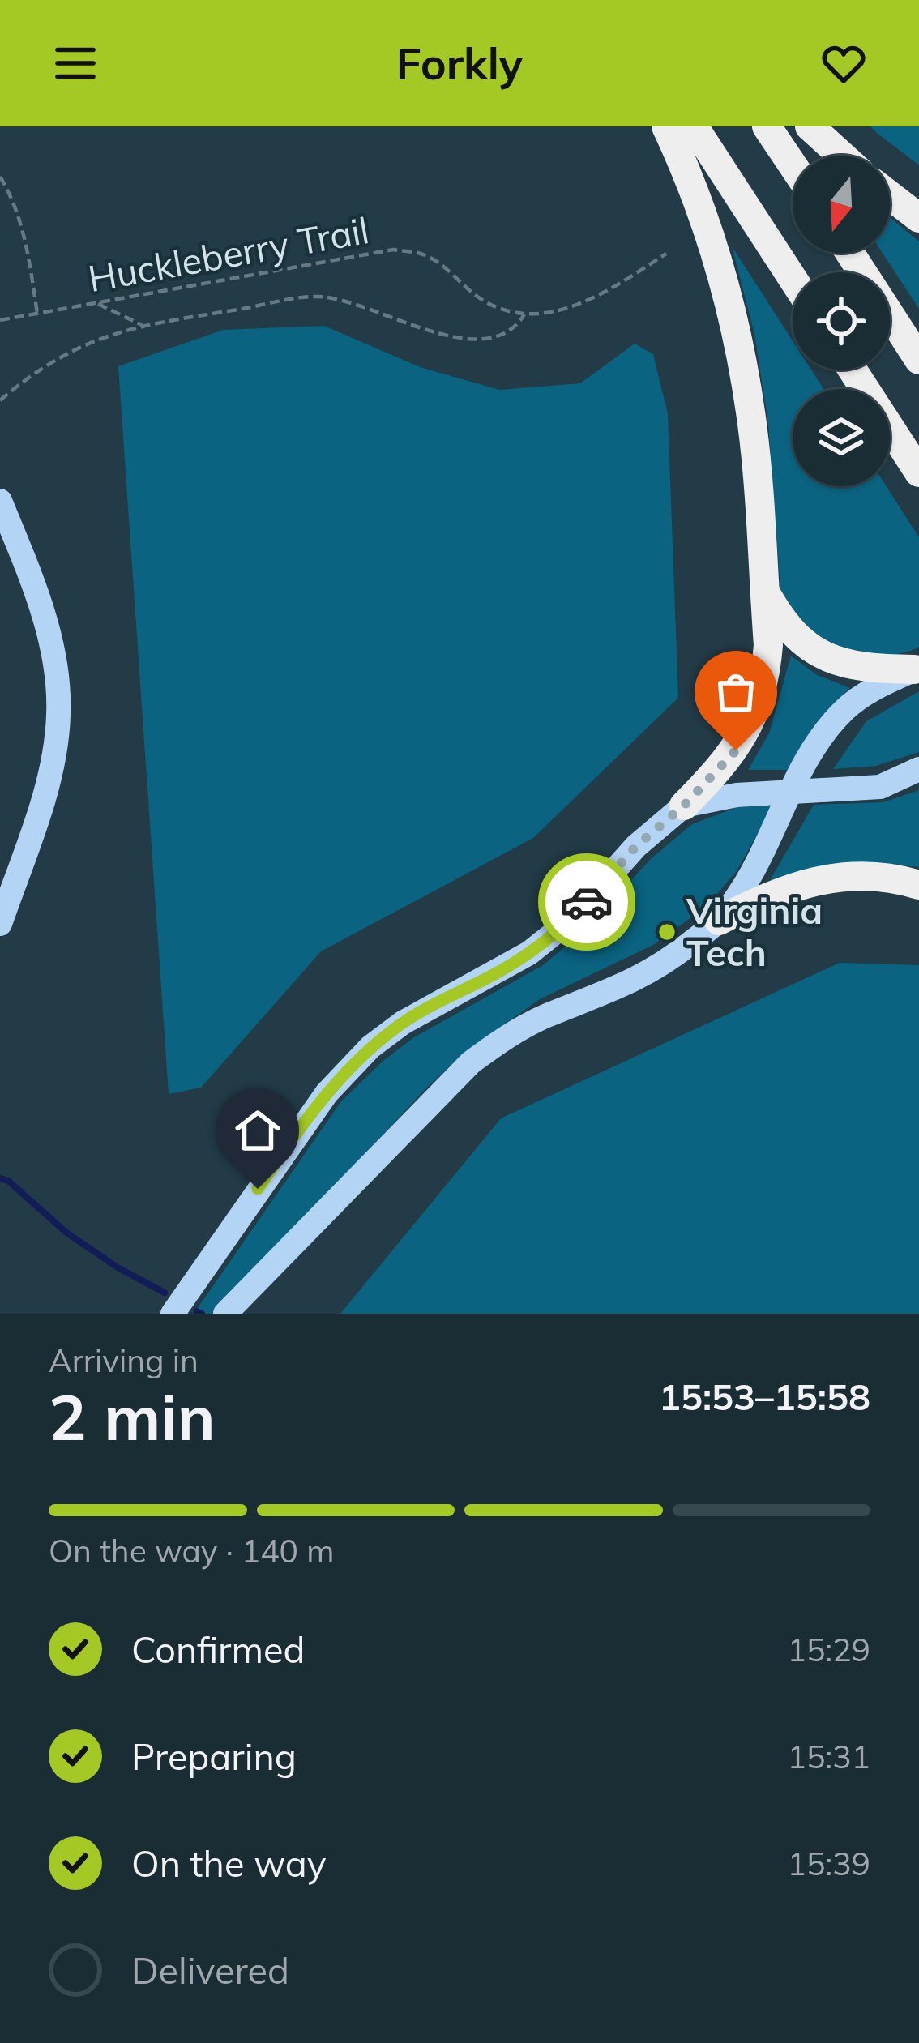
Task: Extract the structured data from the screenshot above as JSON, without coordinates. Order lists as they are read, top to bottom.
{
  "streets": {
    "path": ["Huckleberry Trail"]
  },
  "places": ["Virginia Tech"],
  "north": "bottom",
  "page": {
    "header": "Forkly",
    "heading": ["2 min", "Arriving in", "15:53–15:58"],
    "bar": "On the way · 140 m",
    "list": [
      ["Confirmed", "15:29"],
      ["Preparing", "15:31"],
      ["On the way", "15:39"],
      "Delivered"
    ]
  }
}
